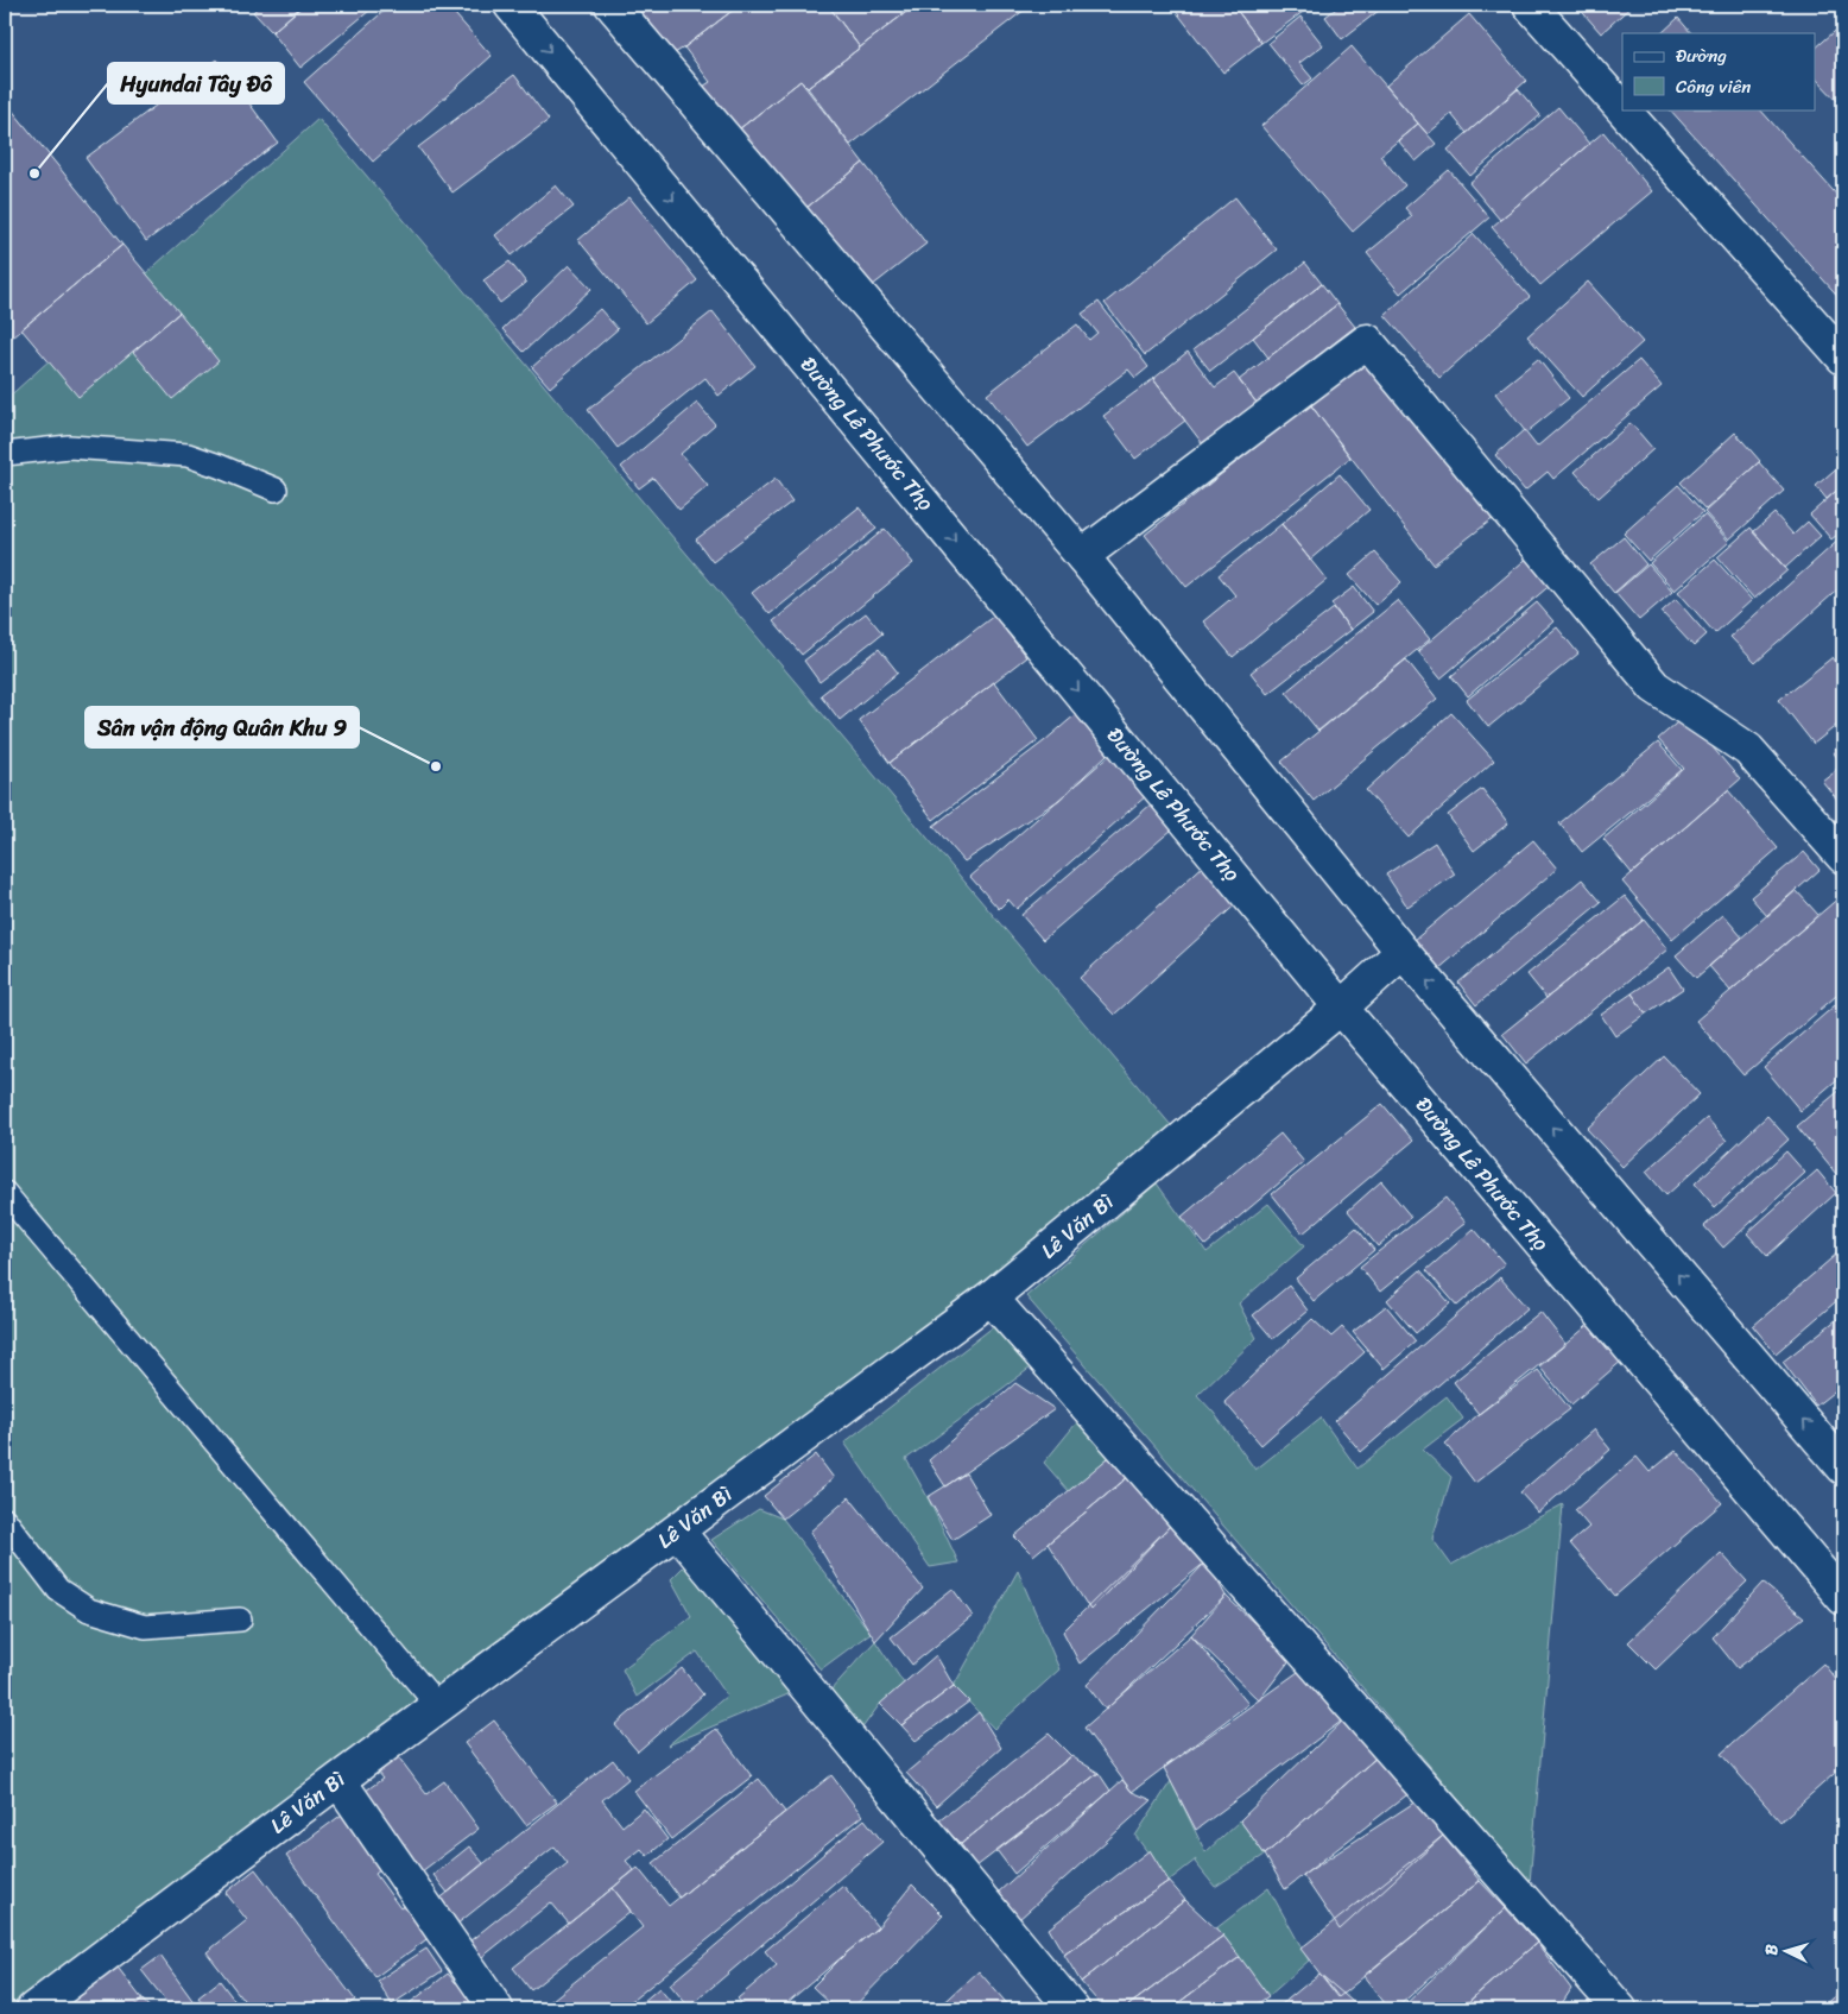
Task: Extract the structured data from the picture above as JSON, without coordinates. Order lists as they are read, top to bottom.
{
  "streets": {
    "street": ["Đường Lê Phước Thọ", "Lê Văn Bì"]
  },
  "crossings": [
    ["Đường Lê Phước Thọ", "Lê Văn Bì"]
  ],
  "places": ["Hyundai Tây Đô", "Sân vận động Quân Khu 9"],
  "legend": ["Đường", "Công viên"],
  "north": "left"
}
